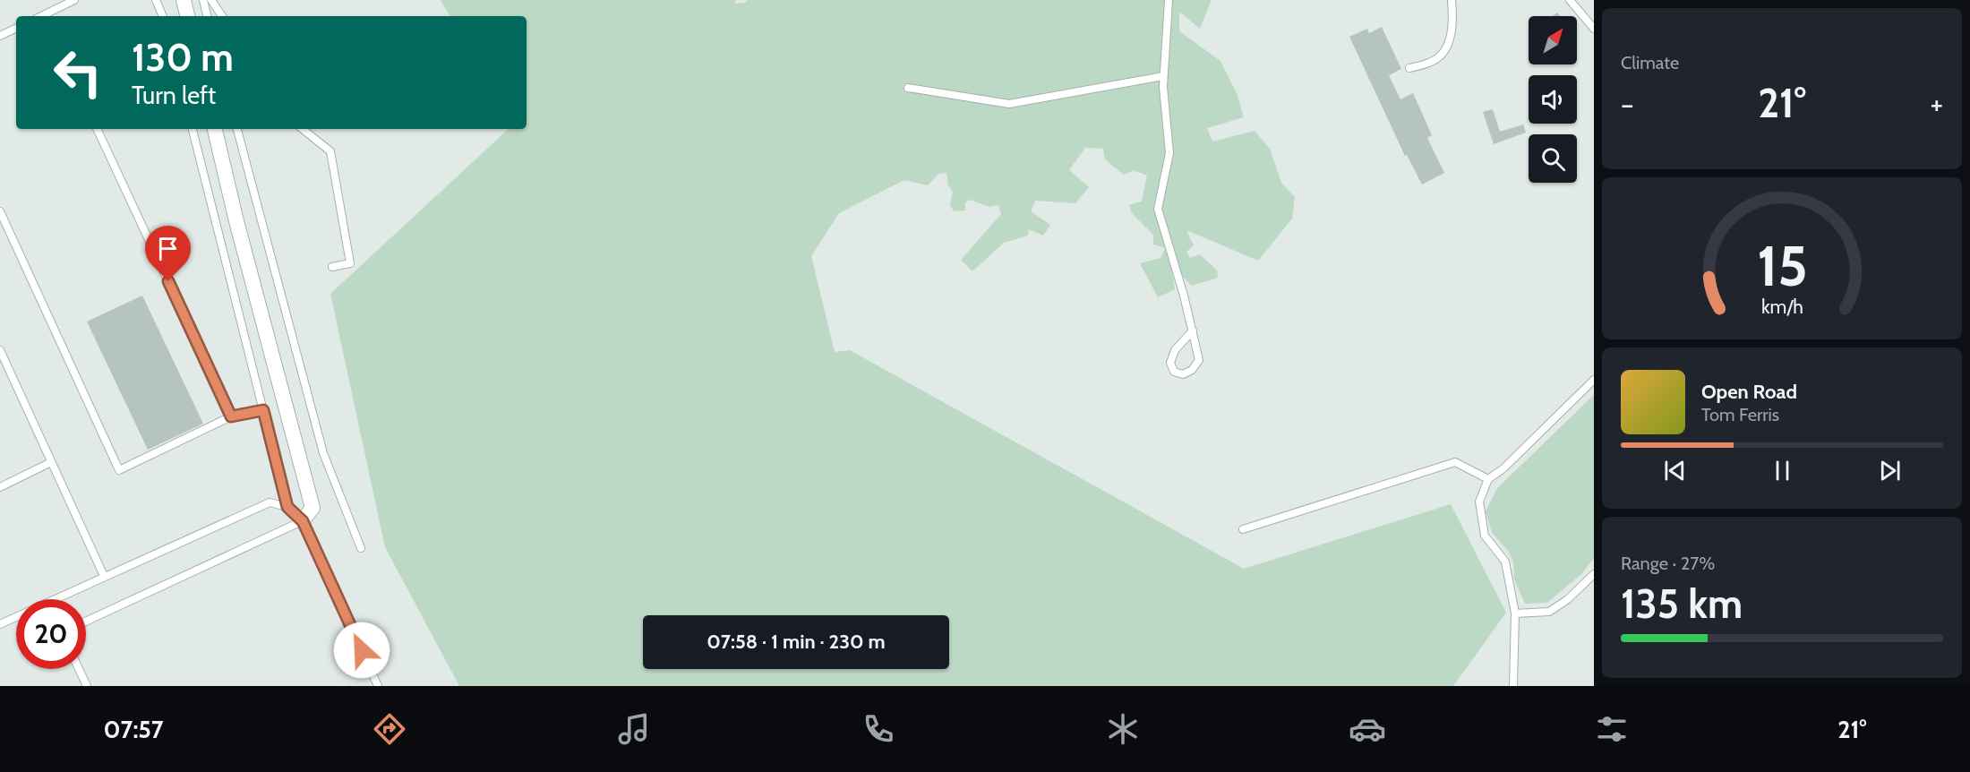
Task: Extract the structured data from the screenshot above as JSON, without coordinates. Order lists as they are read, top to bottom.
{
  "north": "top right",
  "page": {
    "tile": [
      "Climate",
      ["Range · 27%", "135 km"]
    ],
    "turn": ["130 m", "Turn left"],
    "heat": ["−", "21°", "+"],
    "song": ["Open Road", "Tom Ferris"],
    "limit": "20",
    "trip": "07:58 · 1 min · 230 m",
    "tabs": ["07:57", "21°"],
    "gauge": ["15", "km/h"]
  }
}
